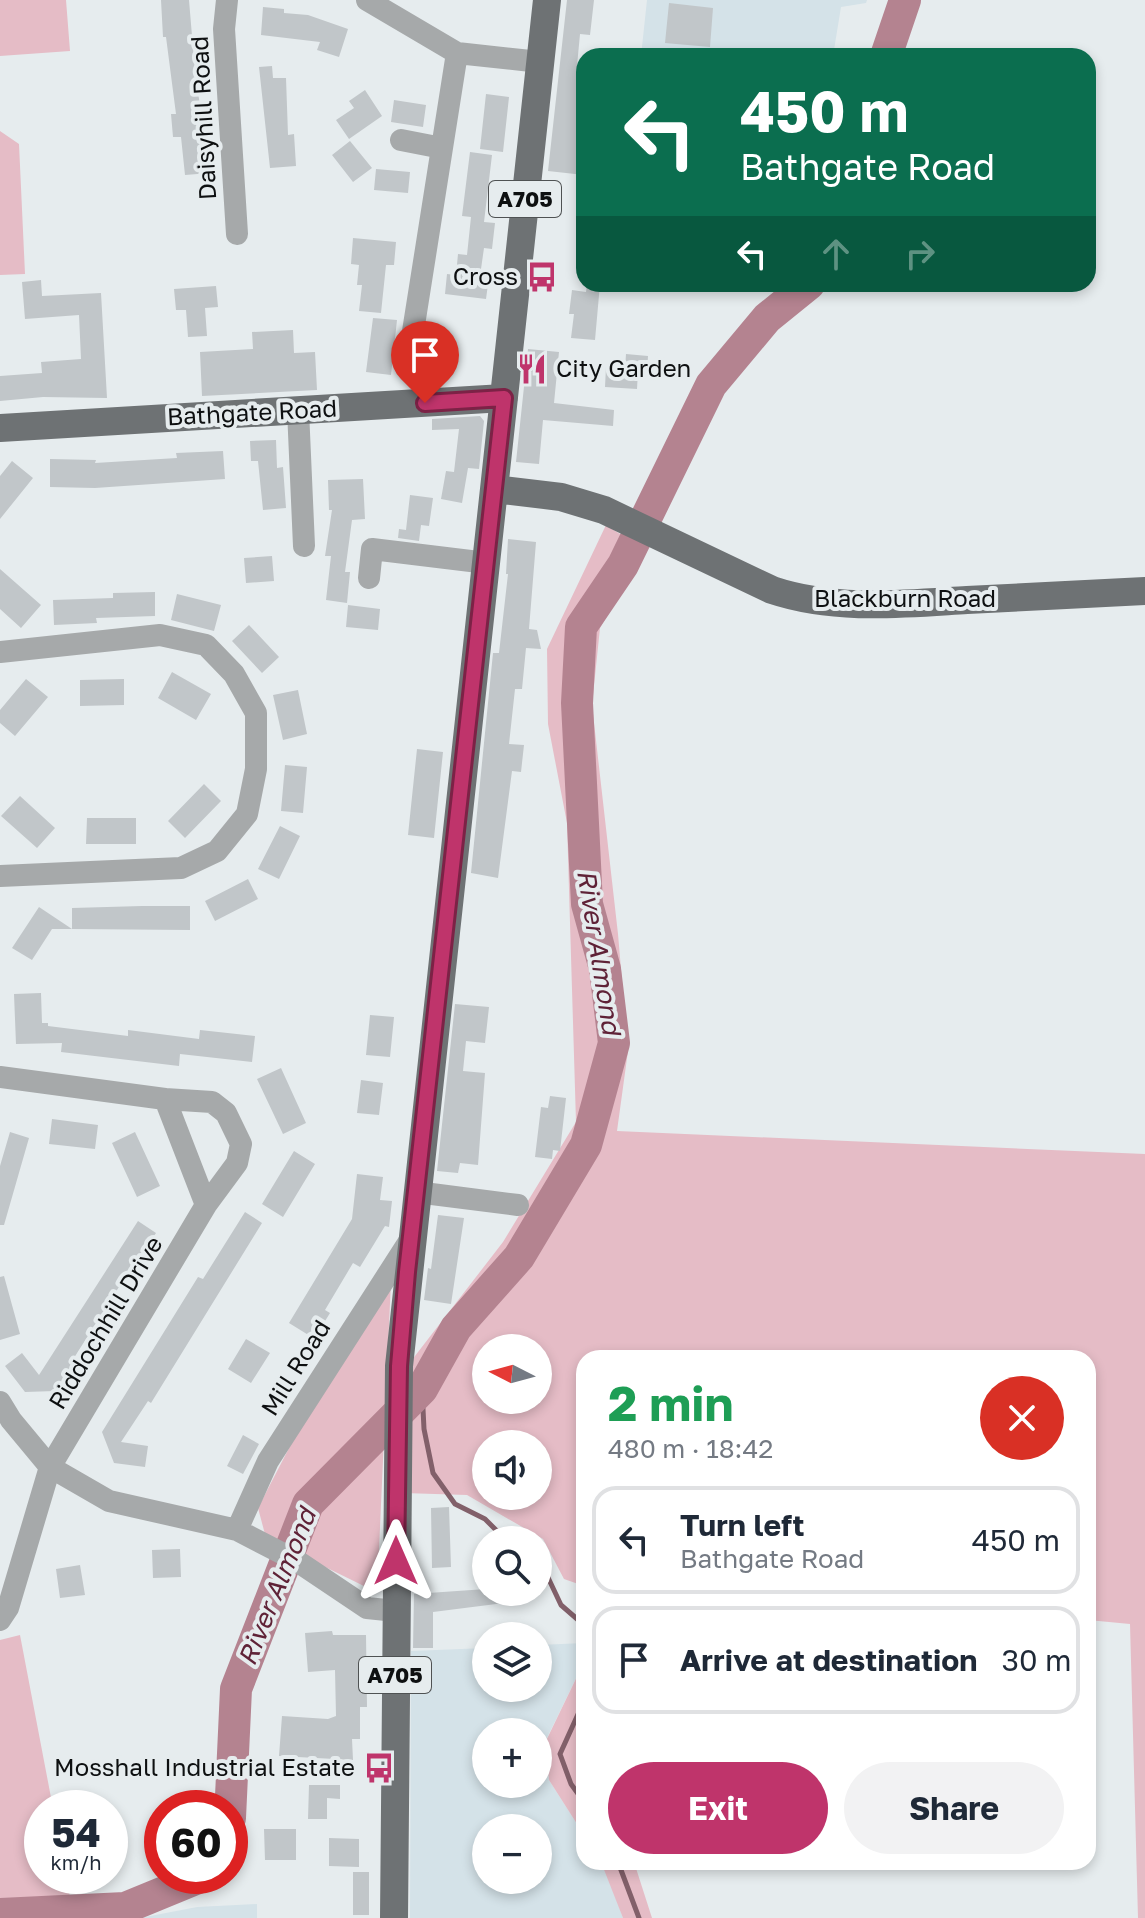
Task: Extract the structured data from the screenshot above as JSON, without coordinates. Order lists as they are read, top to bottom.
{
  "streets": {
    "main road": ["A705", "Bathgate Road", "Blackburn Road"],
    "street": ["Daisyhill Road", "Riddochhill Drive", "Mill Road"]
  },
  "crossings": [
    ["A705", "Bathgate Road"],
    ["A705", "Blackburn Road"],
    ["A705", "Mill Road"]
  ],
  "water": ["River Almond"],
  "places": {
    "bus stop": ["Cross", "Mosshall Industrial Estate"],
    "restaurant": ["City Garden"]
  },
  "north": "left",
  "page": {
    "turn": ["450 m", "Bathgate Road"],
    "map_buttons": ["+", "−"],
    "heading": ["2 min", "480 m · 18:42"],
    "list": [
      {
        "name": "Turn left",
        "note": "Bathgate Road",
        "value": "450 m"
      },
      {
        "name": "Arrive at destination",
        "value": "30 m"
      }
    ],
    "buttons": ["Exit", "Share"],
    "speed": "54 km/h",
    "limit": "60"
  }
}
